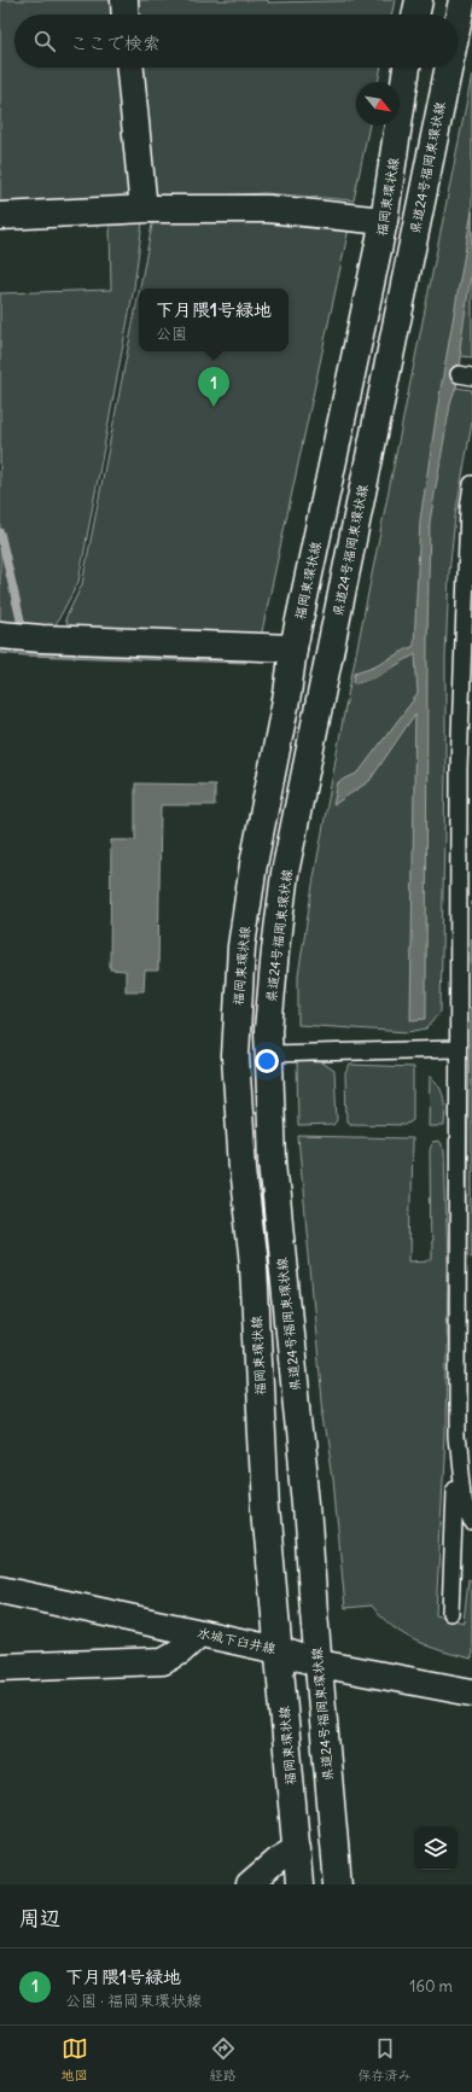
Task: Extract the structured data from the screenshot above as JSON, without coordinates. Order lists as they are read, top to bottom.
{
  "streets": {
    "main road": ["県道24号福岡東環状線", "福岡東環状線", "水城下臼井線"]
  },
  "crossings": [
    ["県道24号福岡東環状線", "水城下臼井線"],
    ["福岡東環状線", "水城下臼井線"]
  ],
  "north": "bottom right",
  "page": {
    "search": "ここで検索",
    "popup": ["下月隈1号緑地", "公園"],
    "pins": "1",
    "heading": "周辺",
    "list": [
      {
        "mark": "1",
        "name": "下月隈1号緑地",
        "note": "公園 · 福岡東環状線",
        "value": "160 m"
      }
    ],
    "nav": ["地図", "経路", "保存済み"]
  }
}
